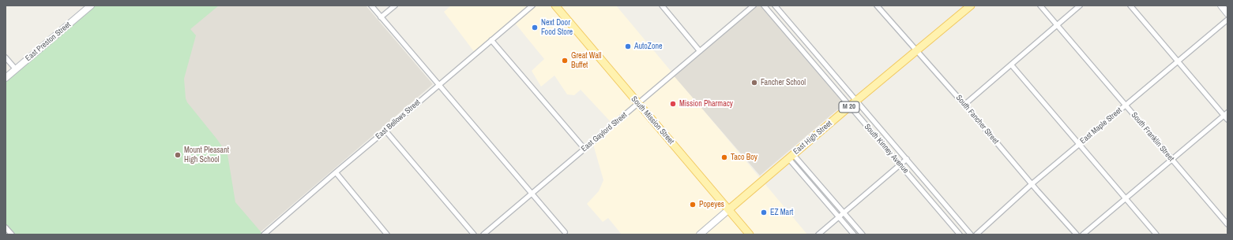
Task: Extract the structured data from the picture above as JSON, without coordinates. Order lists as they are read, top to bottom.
{
  "streets": {
    "main road": ["M 20", "South Mission Street", "East High Street"],
    "street": [
      "East Preston Street",
      "East Bellows Street",
      "South Fancher Street",
      "East Maple Street",
      "East Gaylord Street",
      "South Franklin Street",
      "South Kinney Avenue"
    ]
  },
  "crossings": [
    ["South Fancher Street", "East Maple Street"],
    ["South Fancher Street", "East High Street"],
    ["South Mission Street", "East Gaylord Street"],
    ["South Mission Street", "East High Street"],
    ["East Maple Street", "South Franklin Street"],
    ["East High Street", "South Kinney Avenue"]
  ],
  "places": [
    "Next Door Food Store",
    "AutoZone",
    "Great Wall Buffet",
    "Fancher School",
    "Mission Pharmacy",
    "Mount Pleasant High School",
    "Taco Boy",
    "Popeyes",
    "EZ Mart"
  ]
}
